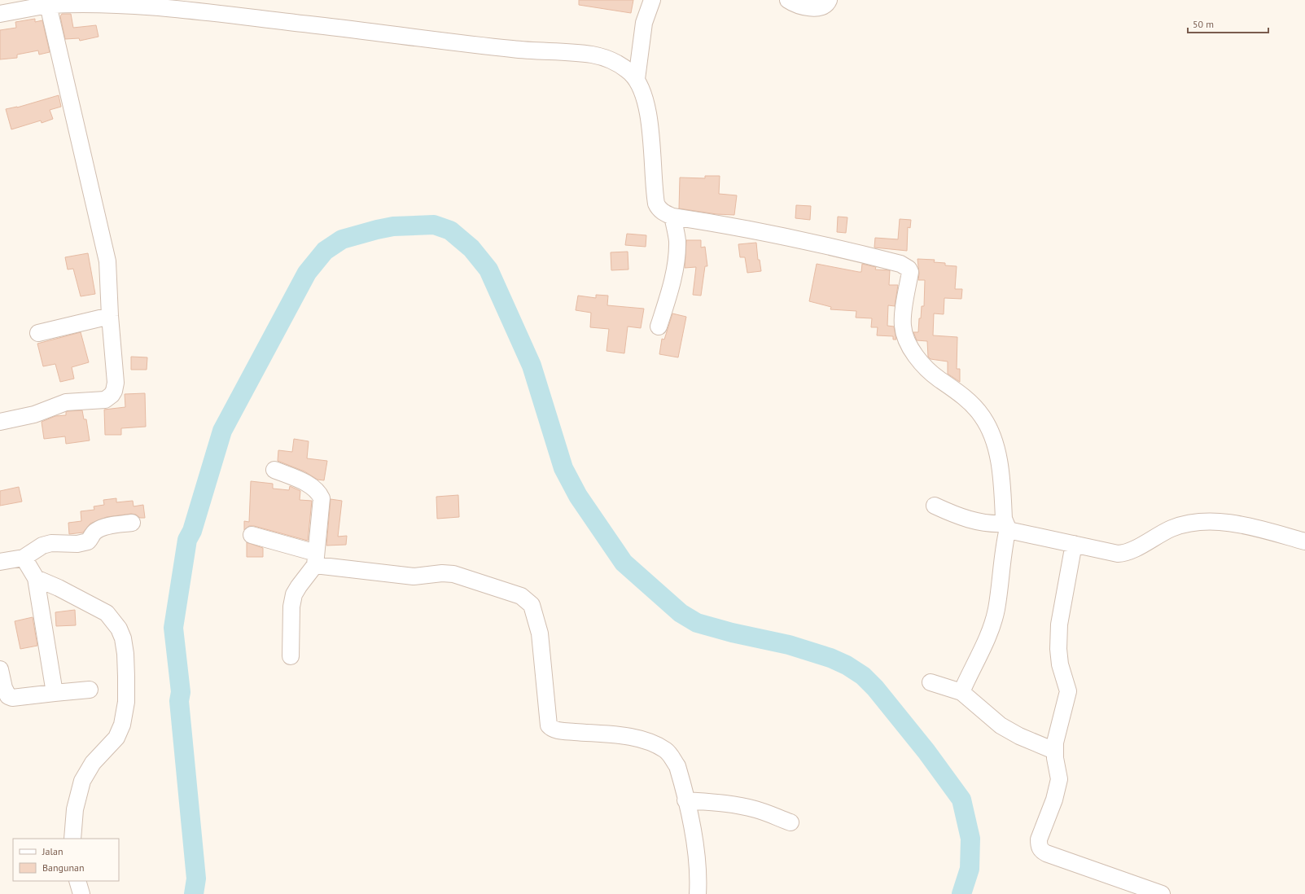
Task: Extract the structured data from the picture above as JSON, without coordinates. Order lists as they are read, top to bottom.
{
  "legend": ["Jalan", "Bangunan"],
  "scale_bar": "50 m"
}
